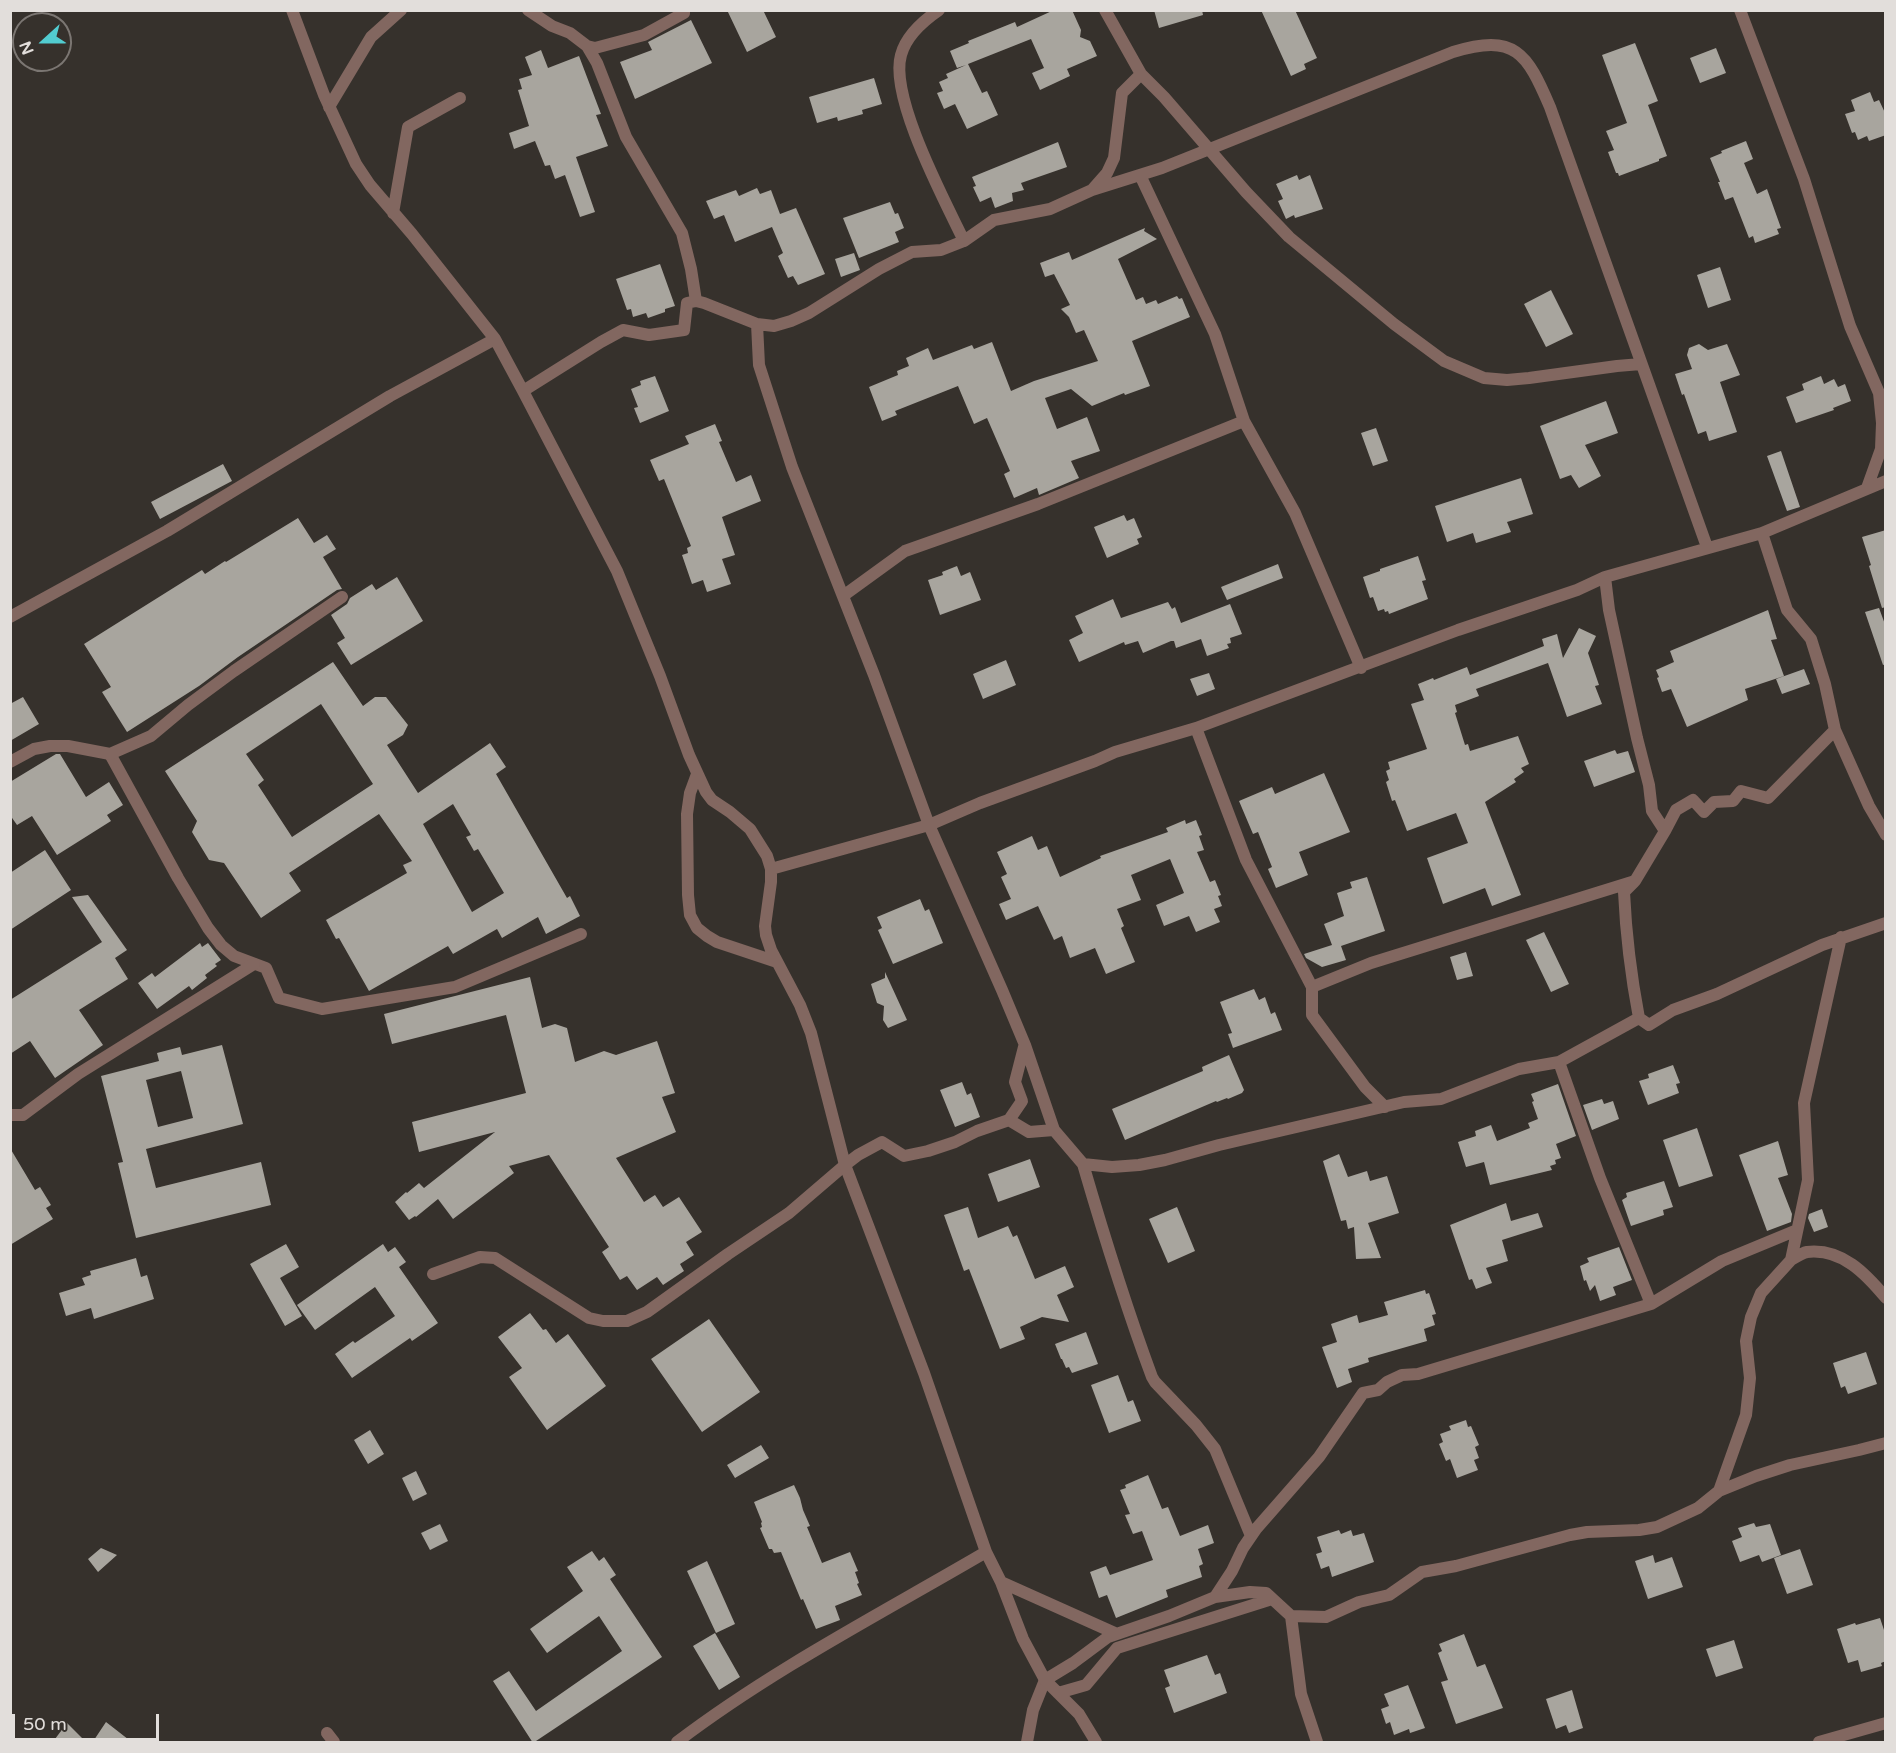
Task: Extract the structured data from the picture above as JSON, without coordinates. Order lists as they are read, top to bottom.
{
  "scale_bar": "50 m",
  "north": "left"
}
